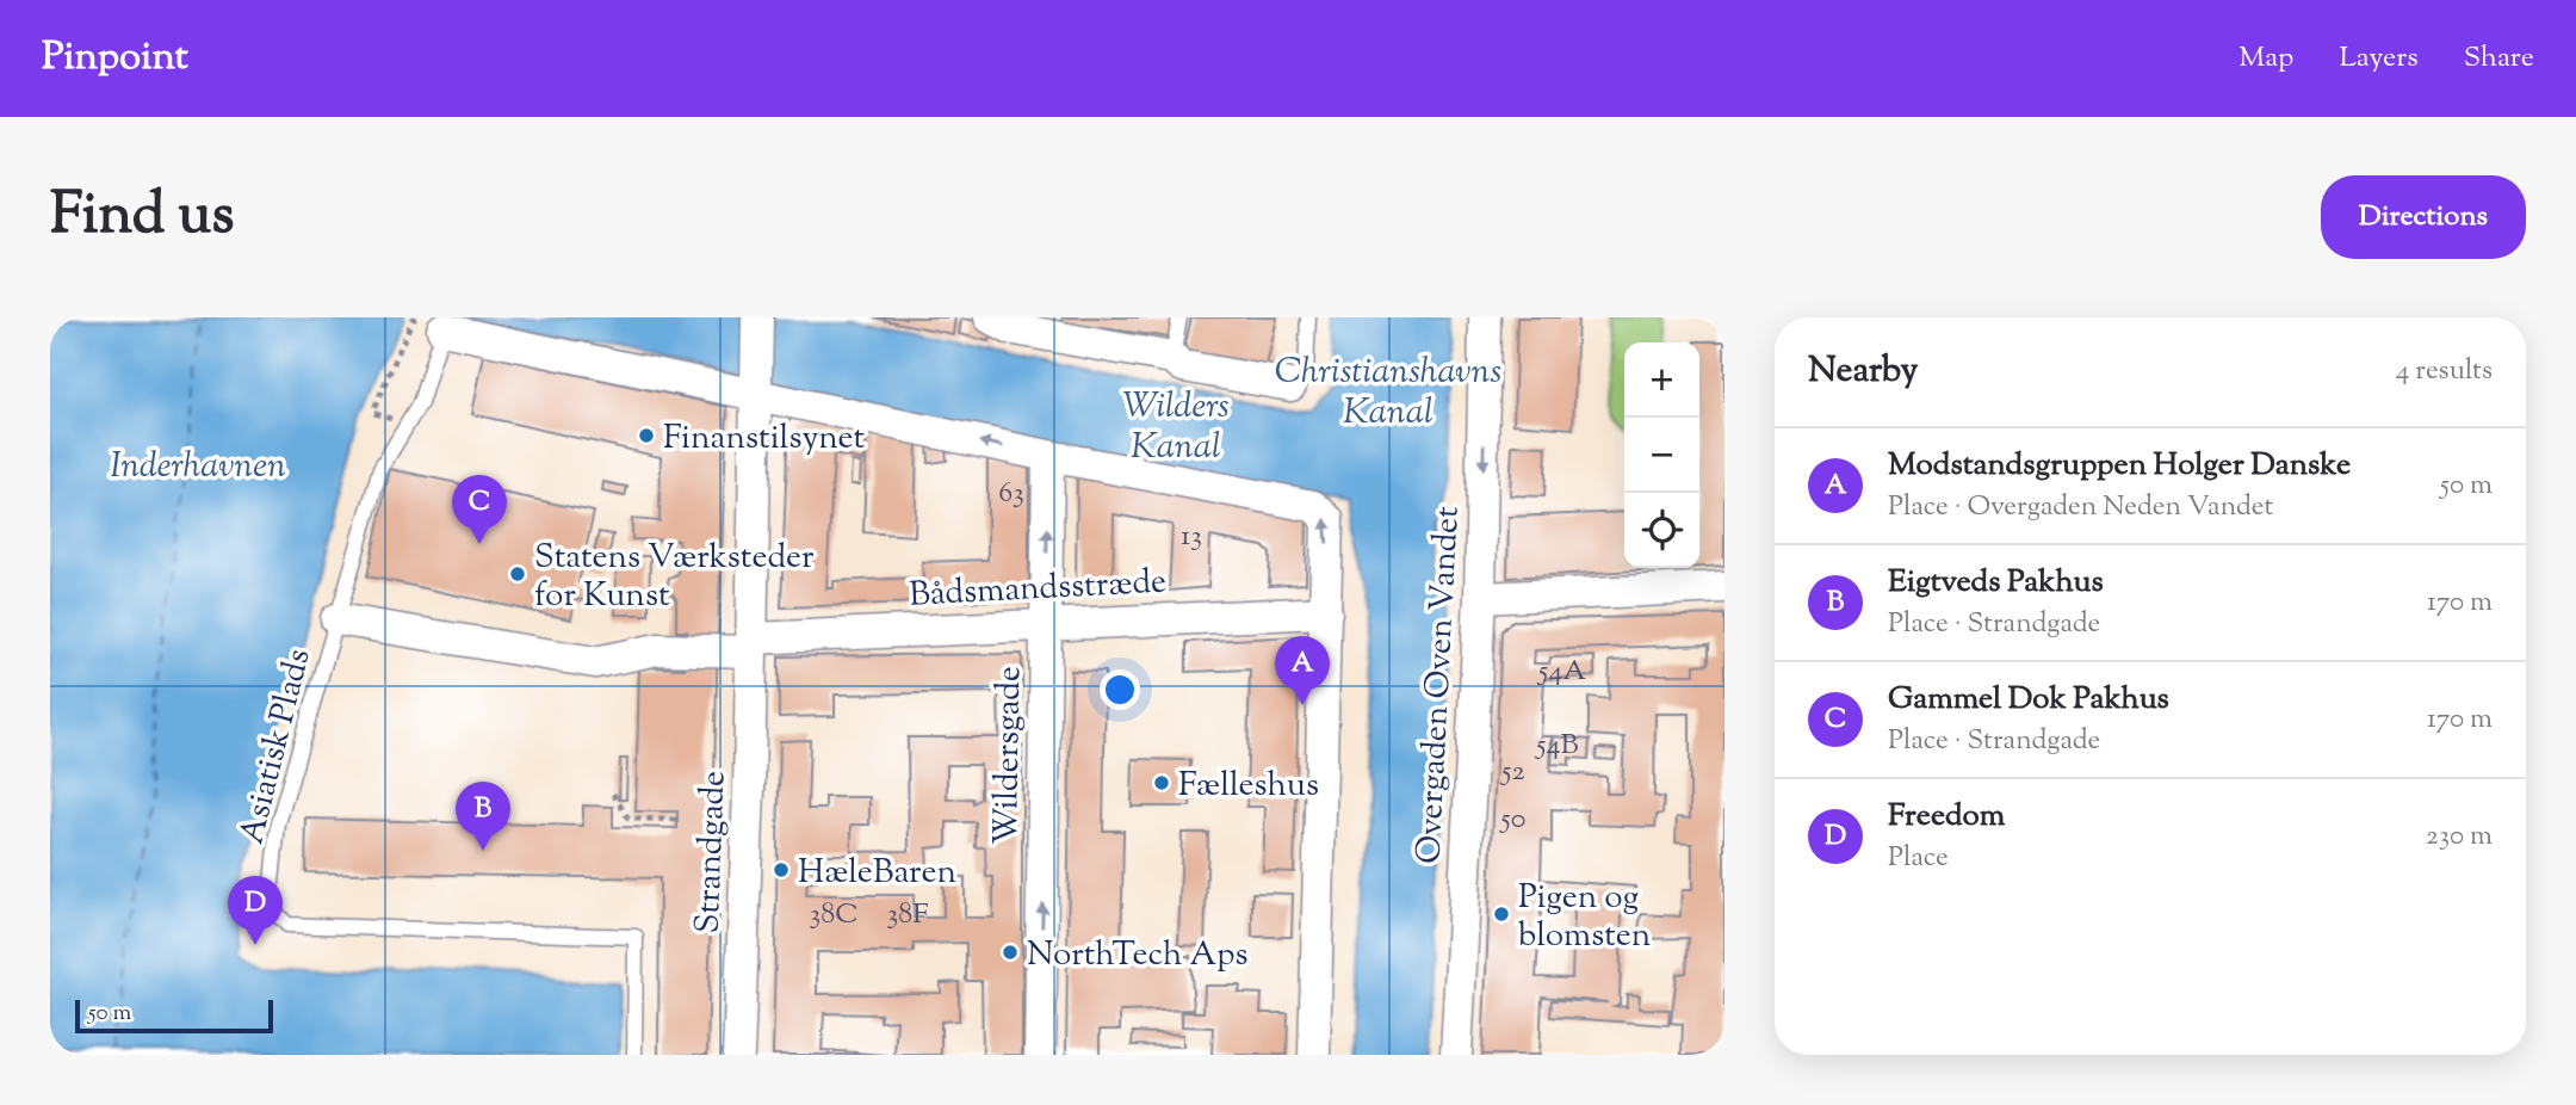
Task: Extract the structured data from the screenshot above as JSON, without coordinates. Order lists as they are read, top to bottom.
{
  "streets": {
    "street": [
      "Bådsmandsstræde",
      "Overgaden Oven Vandet",
      "Wildersgade",
      "Strandgade"
    ],
    "lane": ["Asiatisk Plads"]
  },
  "crossings": [
    ["Bådsmandsstræde", "Wildersgade"],
    ["Bådsmandsstræde", "Strandgade"]
  ],
  "one_way": ["Overgaden Oven Vandet"],
  "water": ["Christianshavns Kanal", "Wilders Kanal", "Inderhavnen"],
  "places": [
    "Finanstilsynet",
    "Statens Værksteder for Kunst",
    "Fælleshus",
    "HæleBaren",
    "Pigen og blomsten",
    "NorthTech Aps"
  ],
  "house_numbers": [
    "63",
    "13",
    "54A",
    "54B",
    "52",
    "50",
    "38C",
    "38F"
  ],
  "scale_bar": "50 m",
  "page": {
    "header": "Pinpoint",
    "nav": ["Map", "Layers", "Share"],
    "title": "Find us",
    "buttons": "Directions",
    "heading": ["Nearby", "4 results"],
    "map_buttons": ["+", "−"],
    "list": [
      {
        "mark": "A",
        "name": "Modstandsgruppen Holger Danske",
        "note": "Place · Overgaden Neden Vandet",
        "value": "50 m"
      },
      {
        "mark": "B",
        "name": "Eigtveds Pakhus",
        "note": "Place · Strandgade",
        "value": "170 m"
      },
      {
        "mark": "C",
        "name": "Gammel Dok Pakhus",
        "note": "Place · Strandgade",
        "value": "170 m"
      },
      {
        "mark": "D",
        "name": "Freedom",
        "note": "Place",
        "value": "230 m"
      }
    ],
    "pins": [
      "C",
      "A",
      "B",
      "D"
    ],
    "scale": "50 m"
  }
}
